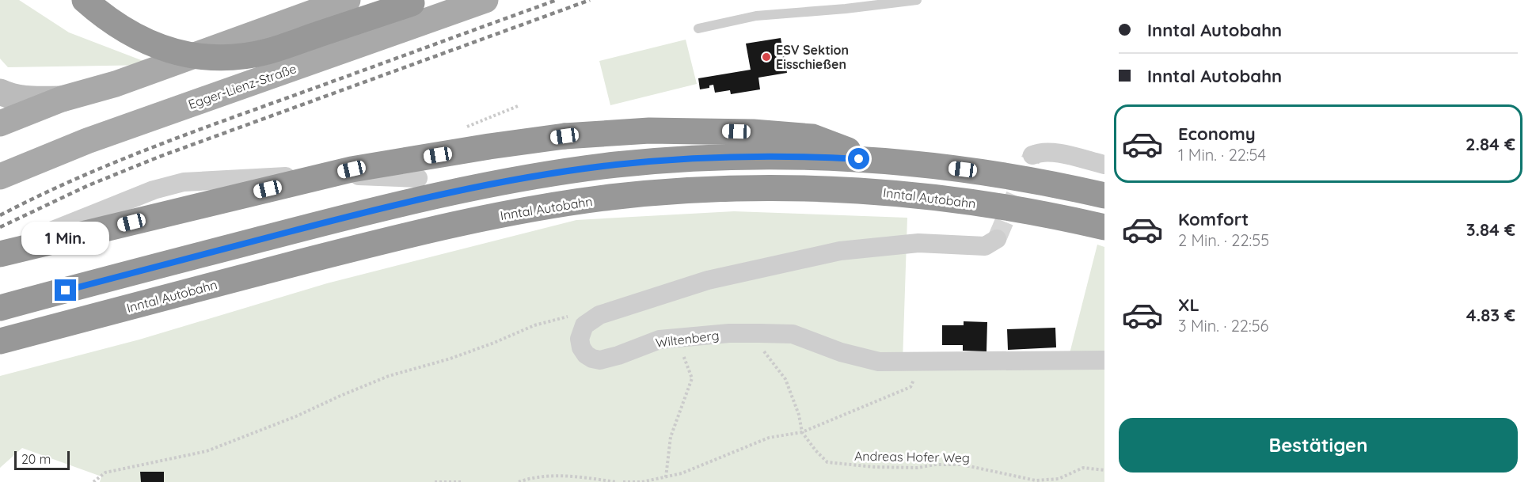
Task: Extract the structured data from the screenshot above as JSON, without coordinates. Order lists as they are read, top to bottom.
{
  "streets": {
    "highway": ["Inntal Autobahn"],
    "main road": ["Egger-Lienz-Straße"],
    "street": ["Wiltenberg"],
    "path": ["Andreas Hofer Weg"]
  },
  "places": ["ESV Sektion Eisschießen"],
  "scale_bar": "20 m",
  "page": {
    "banner": ["Inntal Autobahn", "Inntal Autobahn"],
    "list": [
      {
        "name": "Economy",
        "note": "1 Min. · 22:54",
        "value": "2.84 €"
      },
      {
        "name": "Komfort",
        "note": "2 Min. · 22:55",
        "value": "3.84 €"
      },
      {
        "name": "XL",
        "note": "3 Min. · 22:56",
        "value": "4.83 €"
      }
    ],
    "bubble": "1 Min.",
    "buttons": "Bestätigen",
    "scale": "20 m"
  }
}
